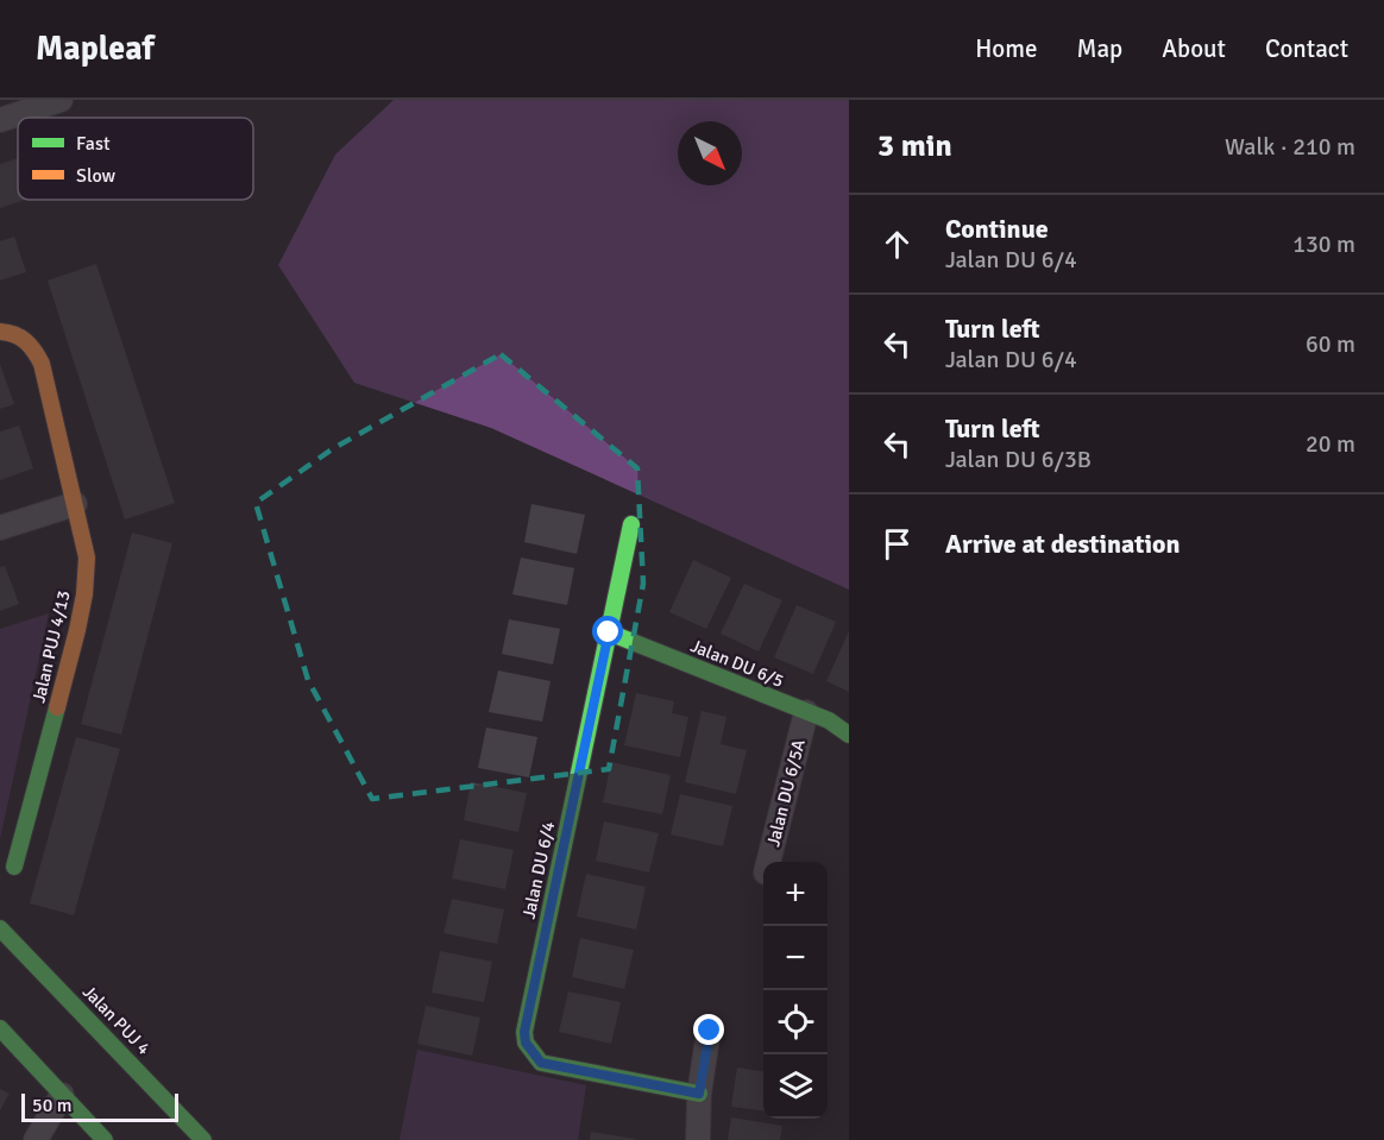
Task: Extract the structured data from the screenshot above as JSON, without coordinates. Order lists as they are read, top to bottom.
{
  "streets": {
    "street": [
      "Jalan PUJ 4/13",
      "Jalan DU 6/5",
      "Jalan DU 6/5A",
      "Jalan DU 6/4",
      "Jalan PUJ 4"
    ]
  },
  "crossings": [
    ["Jalan DU 6/5", "Jalan DU 6/5A"],
    ["Jalan DU 6/5", "Jalan DU 6/4"]
  ],
  "legend": ["Fast", "Slow"],
  "scale_bar": "50 m",
  "north": "bottom right",
  "page": {
    "header": "Mapleaf",
    "nav": [
      "Home",
      "Map",
      "About",
      "Contact"
    ],
    "heading": ["3 min", "Walk · 210 m"],
    "list": [
      ["Continue", "Jalan DU 6/4", "130 m"],
      ["Turn left", "Jalan DU 6/4", "60 m"],
      ["Turn left", "Jalan DU 6/3B", "20 m"],
      "Arrive at destination"
    ],
    "map_buttons": ["+", "−"],
    "scale": "50 m"
  }
}
